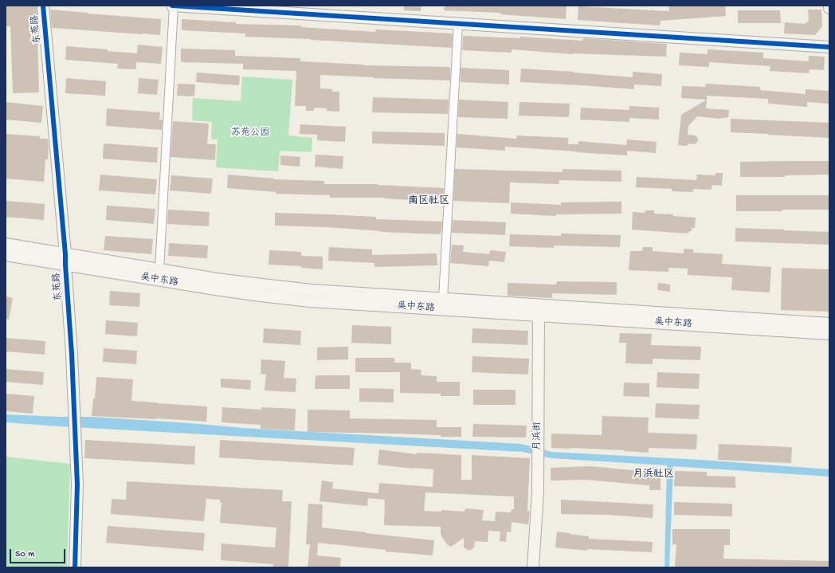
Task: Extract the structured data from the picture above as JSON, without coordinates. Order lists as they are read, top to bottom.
{
  "streets": {
    "main road": ["东苑路", "吴中东路", "月浜街"]
  },
  "crossings": [
    ["东苑路", "吴中东路"],
    ["吴中东路", "月浜街"]
  ],
  "districts": ["南区社区", "月浜社区"],
  "parks": ["苏苑公园"],
  "scale_bar": "50 m"
}
